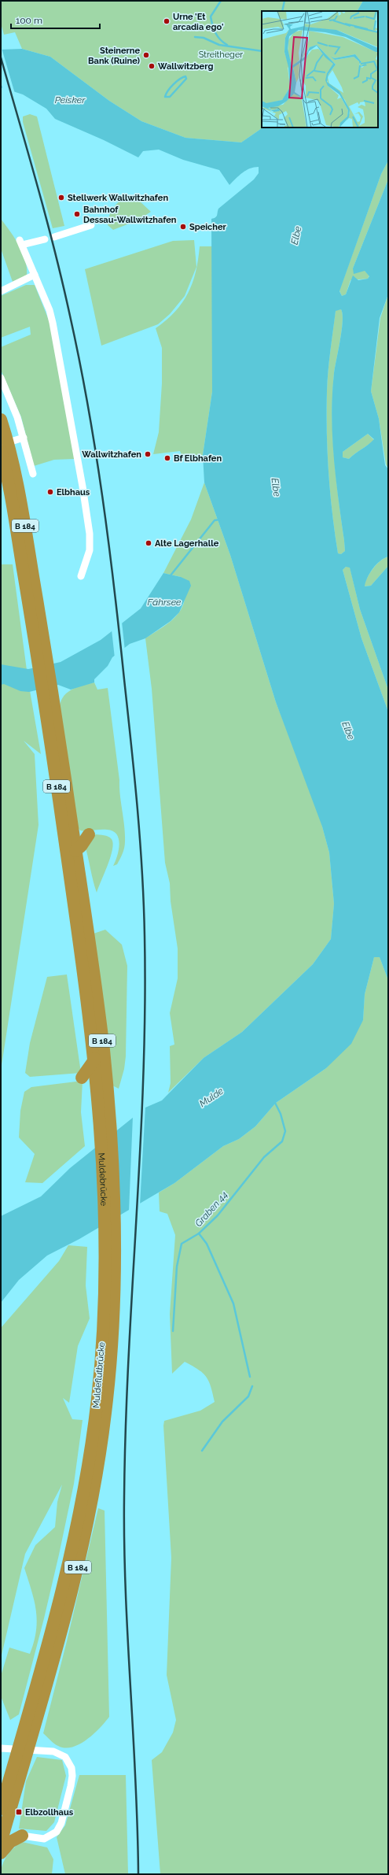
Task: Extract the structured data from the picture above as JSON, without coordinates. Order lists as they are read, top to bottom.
{
  "streets": {
    "highway": ["B 184", "Muldebrücke", "Muldeflutbrücke"]
  },
  "crossings": [
    ["B 184", "Muldebrücke"],
    ["B 184", "Muldeflutbrücke"],
    ["Muldebrücke", "Muldeflutbrücke"]
  ],
  "water": [
    "Peisker",
    "Elbe",
    "Fährsee",
    "Mulde",
    "Graben 44"
  ],
  "parks": ["Streitheger"],
  "places": {
    "other": [
      "Urne 'Et arcadia ego'",
      "Steinerne Bank (Ruine)",
      "Wallwitzberg",
      "Stellwerk Wallwitzhafen",
      "Bahnhof Dessau-Wallwitzhafen",
      "Speicher",
      "Wallwitzhafen",
      "Bf Elbhafen",
      "Elbhaus",
      "Alte Lagerhalle"
    ],
    "transit": ["Elbzollhaus"]
  },
  "scale_bar": "100 m"
}
